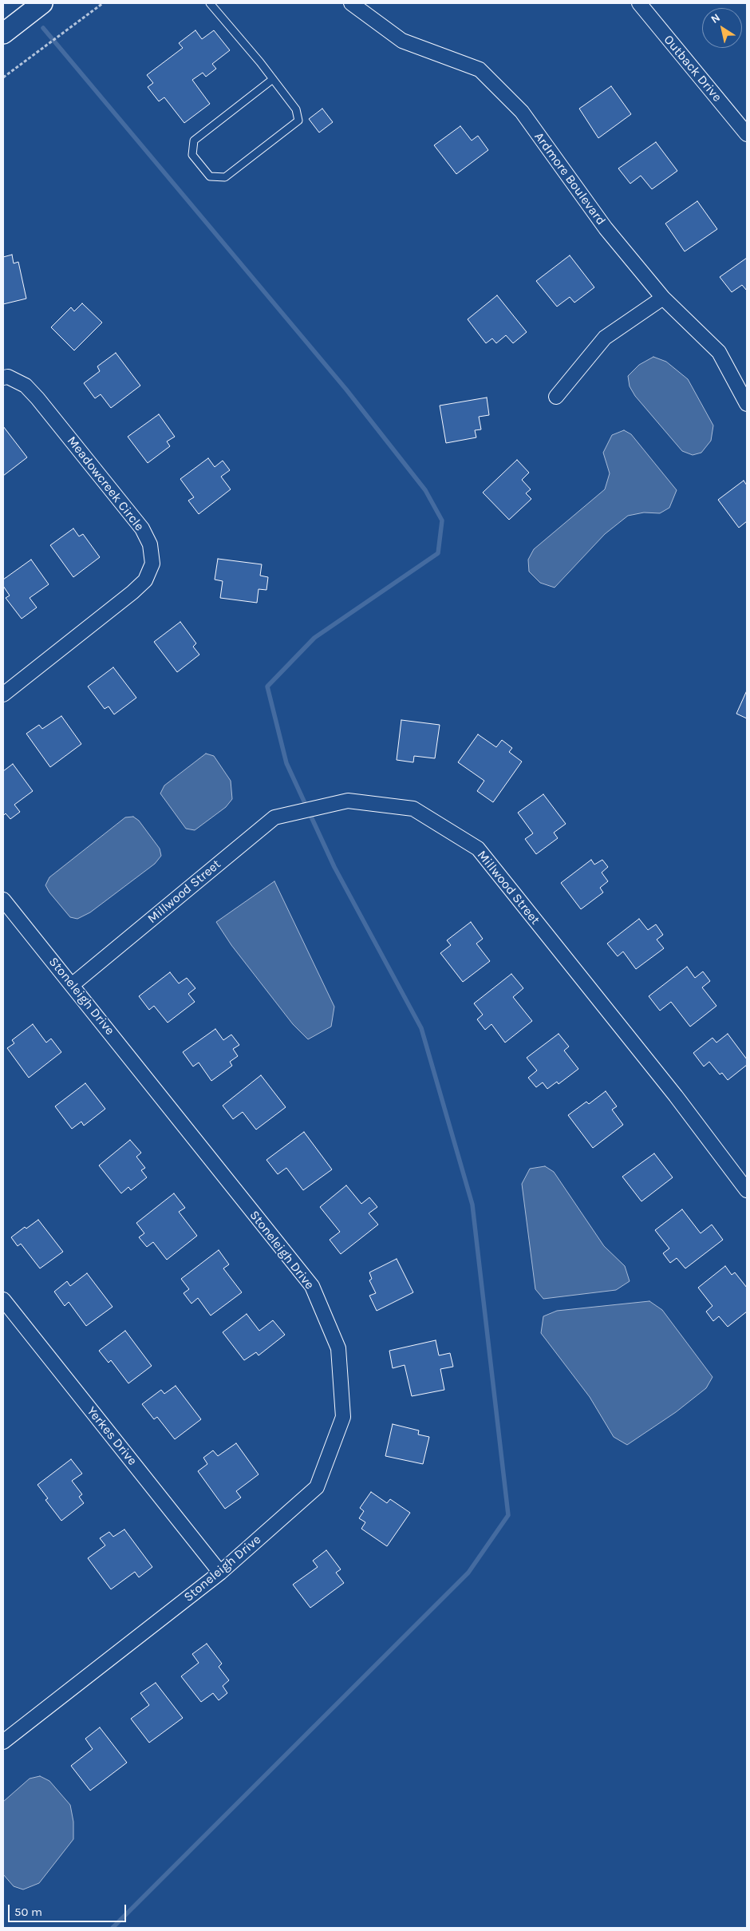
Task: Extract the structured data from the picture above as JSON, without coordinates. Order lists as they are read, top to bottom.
{
  "streets": {
    "street": [
      "Outback Drive",
      "Ardmore Boulevard",
      "Meadowcreek Circle",
      "Millwood Street",
      "Stoneleigh Drive",
      "Yerkes Drive"
    ]
  },
  "crossings": [
    ["Millwood Street", "Stoneleigh Drive"],
    ["Stoneleigh Drive", "Yerkes Drive"]
  ],
  "scale_bar": "50 m",
  "north": "top left"
}
